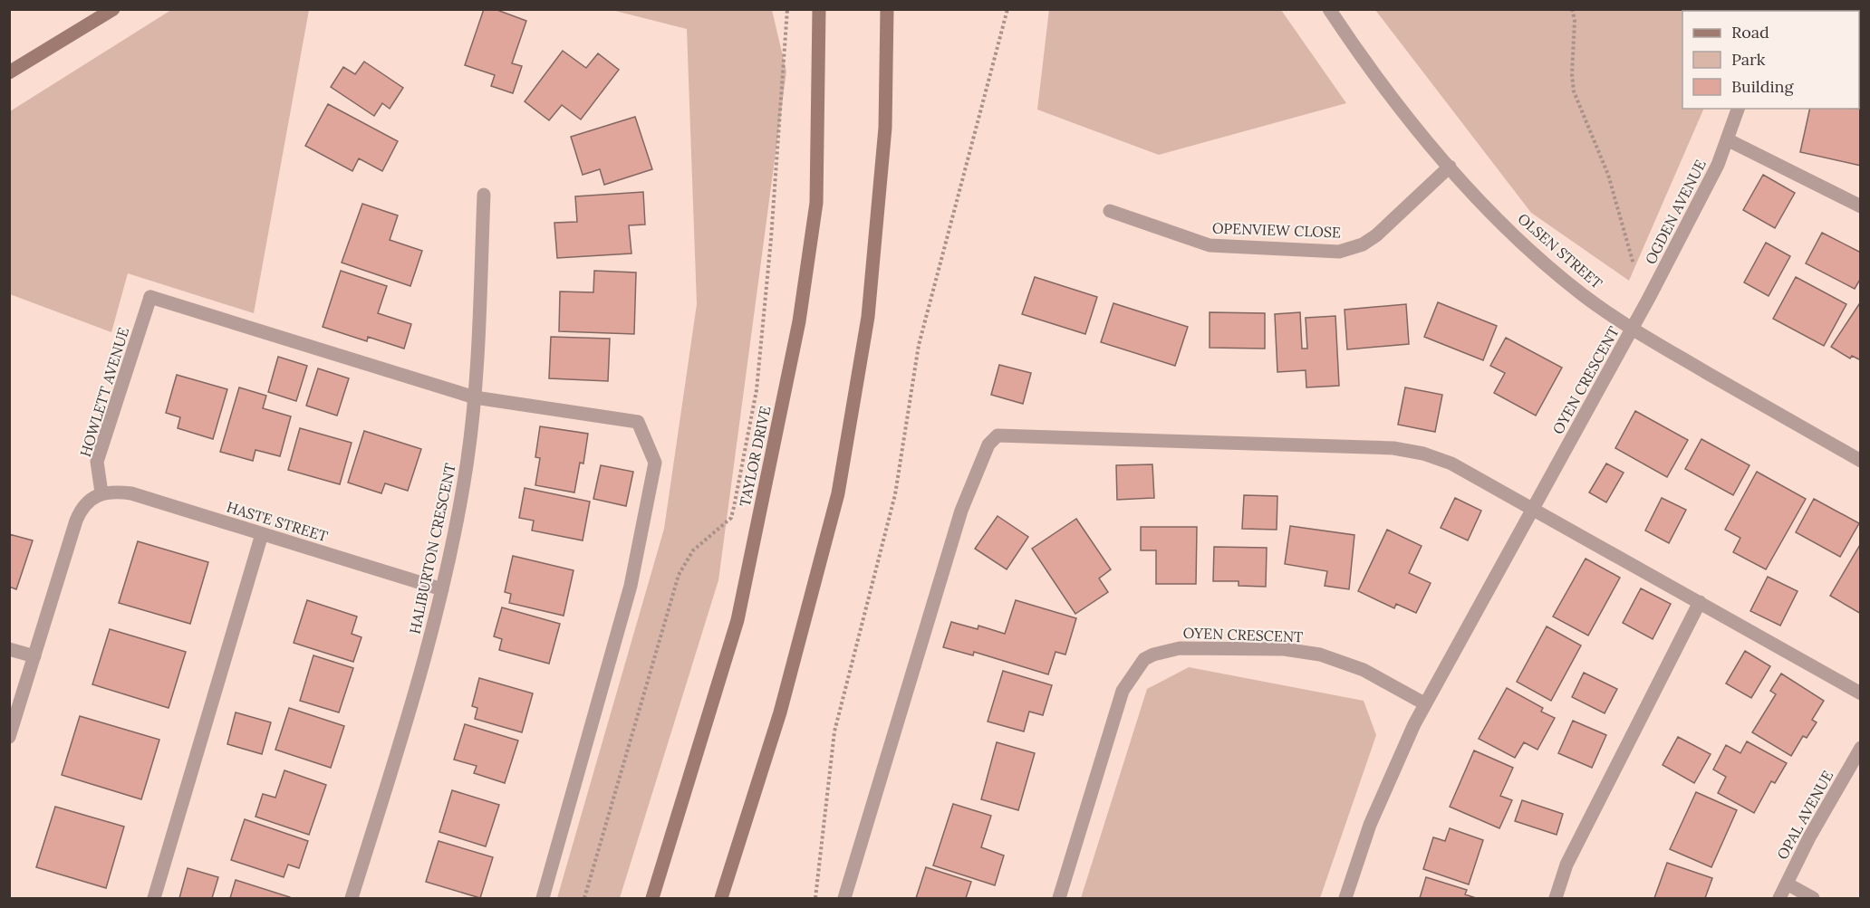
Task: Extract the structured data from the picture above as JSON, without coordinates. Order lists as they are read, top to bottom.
{
  "streets": {
    "main road": ["TAYLOR DRIVE"],
    "street": [
      "OGDEN AVENUE",
      "OPENVIEW CLOSE",
      "OLSEN STREET",
      "OYEN CRESCENT",
      "HOWLETT AVENUE",
      "HASTE STREET",
      "HALIBURTON CRESCENT",
      "OPAL AVENUE"
    ]
  },
  "crossings": [
    ["OGDEN AVENUE", "OLSEN STREET"],
    ["OGDEN AVENUE", "OYEN CRESCENT"],
    ["OPENVIEW CLOSE", "OLSEN STREET"],
    ["OLSEN STREET", "OYEN CRESCENT"],
    ["HOWLETT AVENUE", "HASTE STREET"],
    ["HOWLETT AVENUE", "HALIBURTON CRESCENT"],
    ["HASTE STREET", "HALIBURTON CRESCENT"]
  ],
  "legend": ["Road", "Park", "Building"]
}
